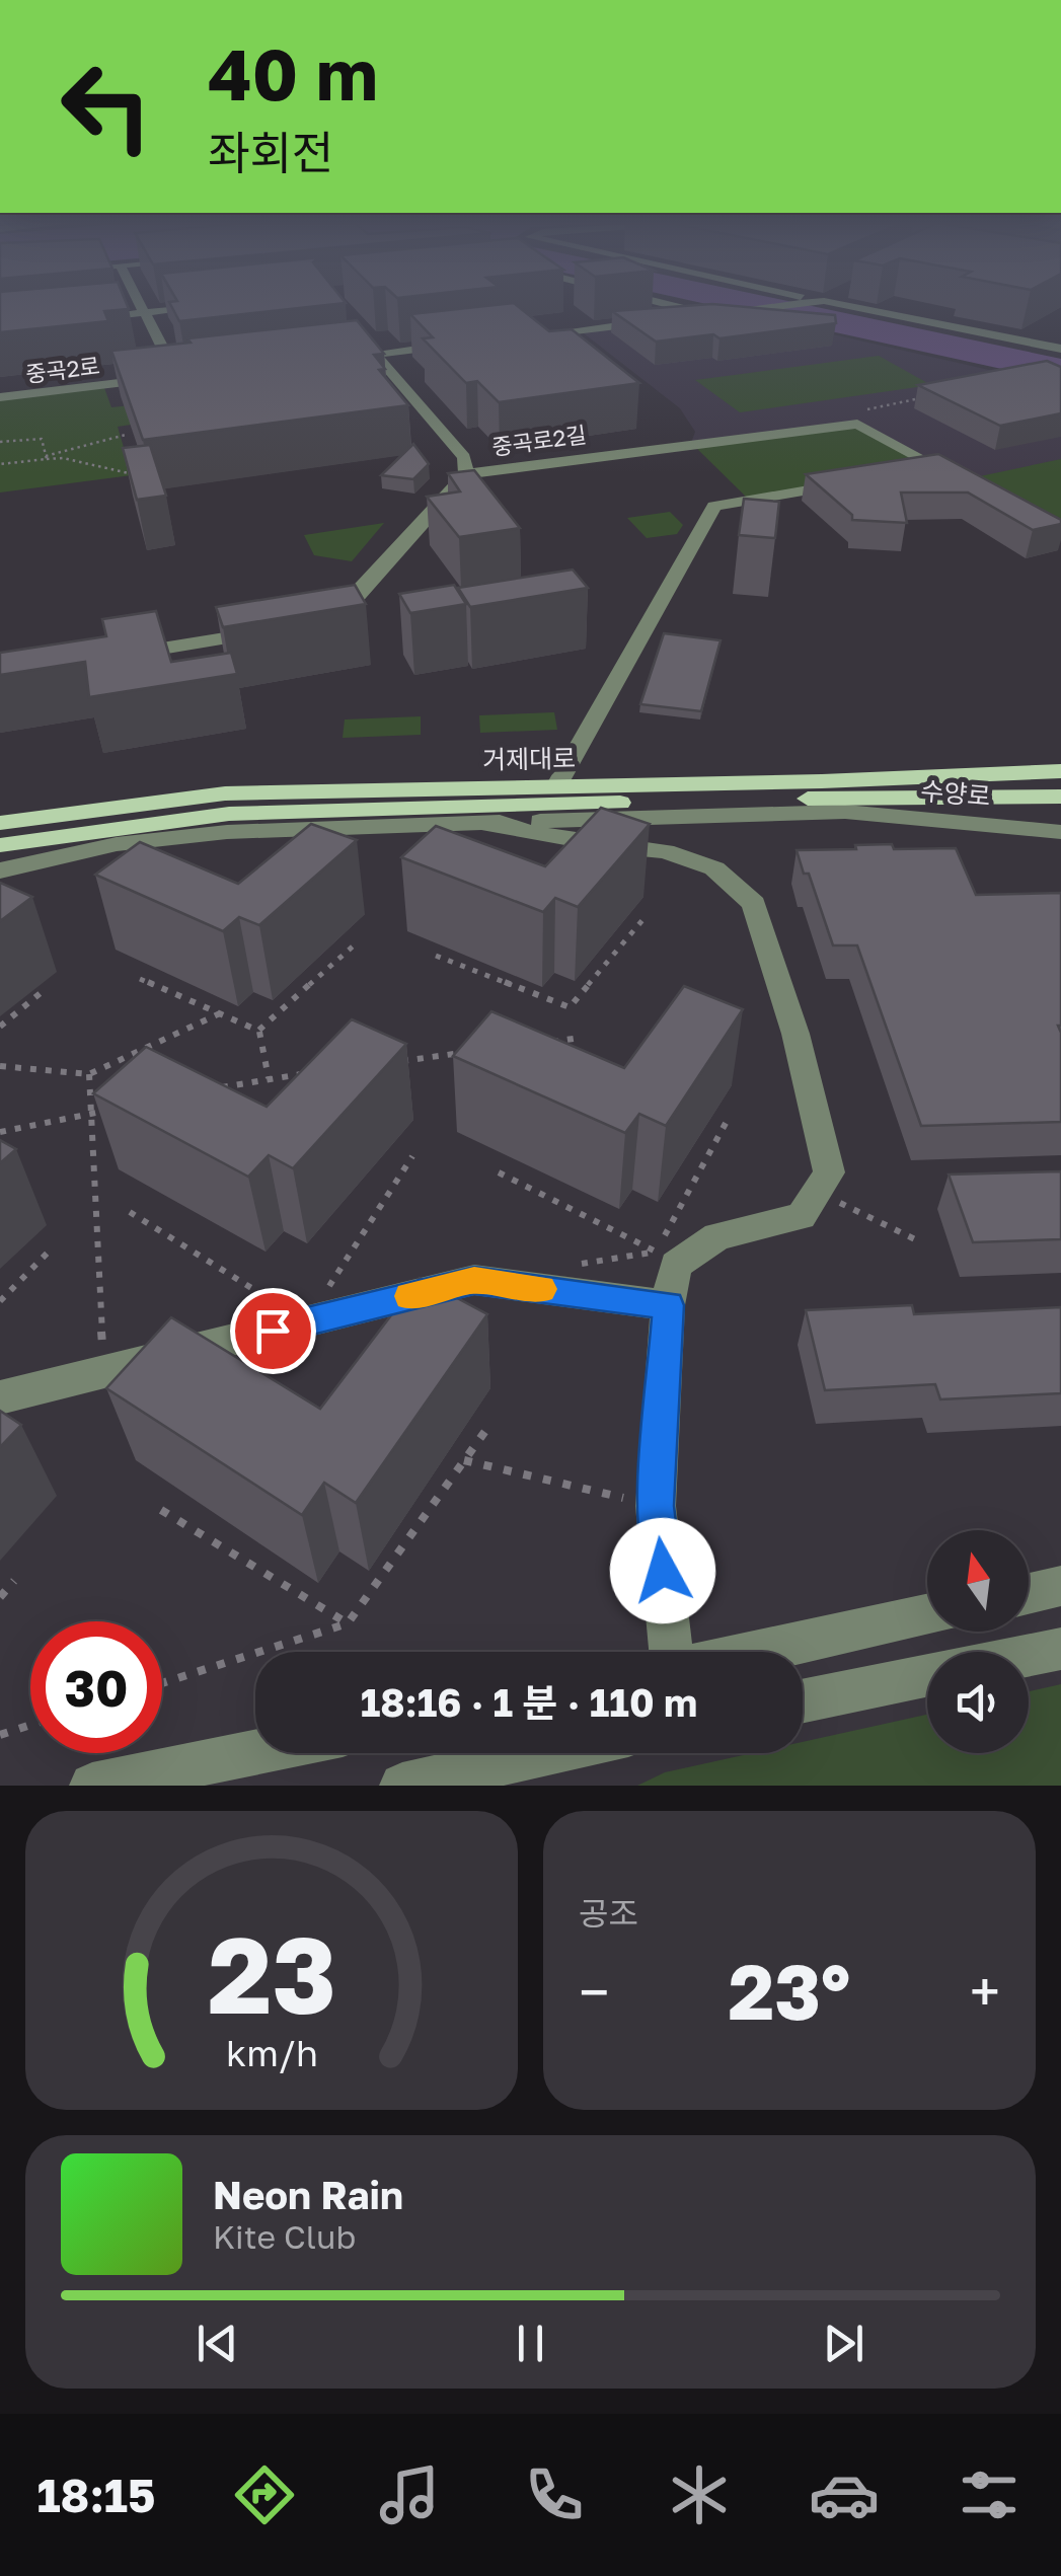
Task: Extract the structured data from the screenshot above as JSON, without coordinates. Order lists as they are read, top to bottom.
{
  "streets": {
    "main road": ["거제대로"],
    "street": ["중곡2로", "중곡로2길", "수양로"]
  },
  "crossings": [
    ["거제대로", "수양로"]
  ],
  "north": "top",
  "page": {
    "turn": ["40 m", "좌회전"],
    "limit": "30",
    "trip": "18:16 · 1 분 · 110 m",
    "tile": "공조",
    "heat": ["−", "23°", "+"],
    "song": ["Neon Rain", "Kite Club"],
    "tabs": "18:15",
    "gauge": ["23", "km/h"]
  }
}
